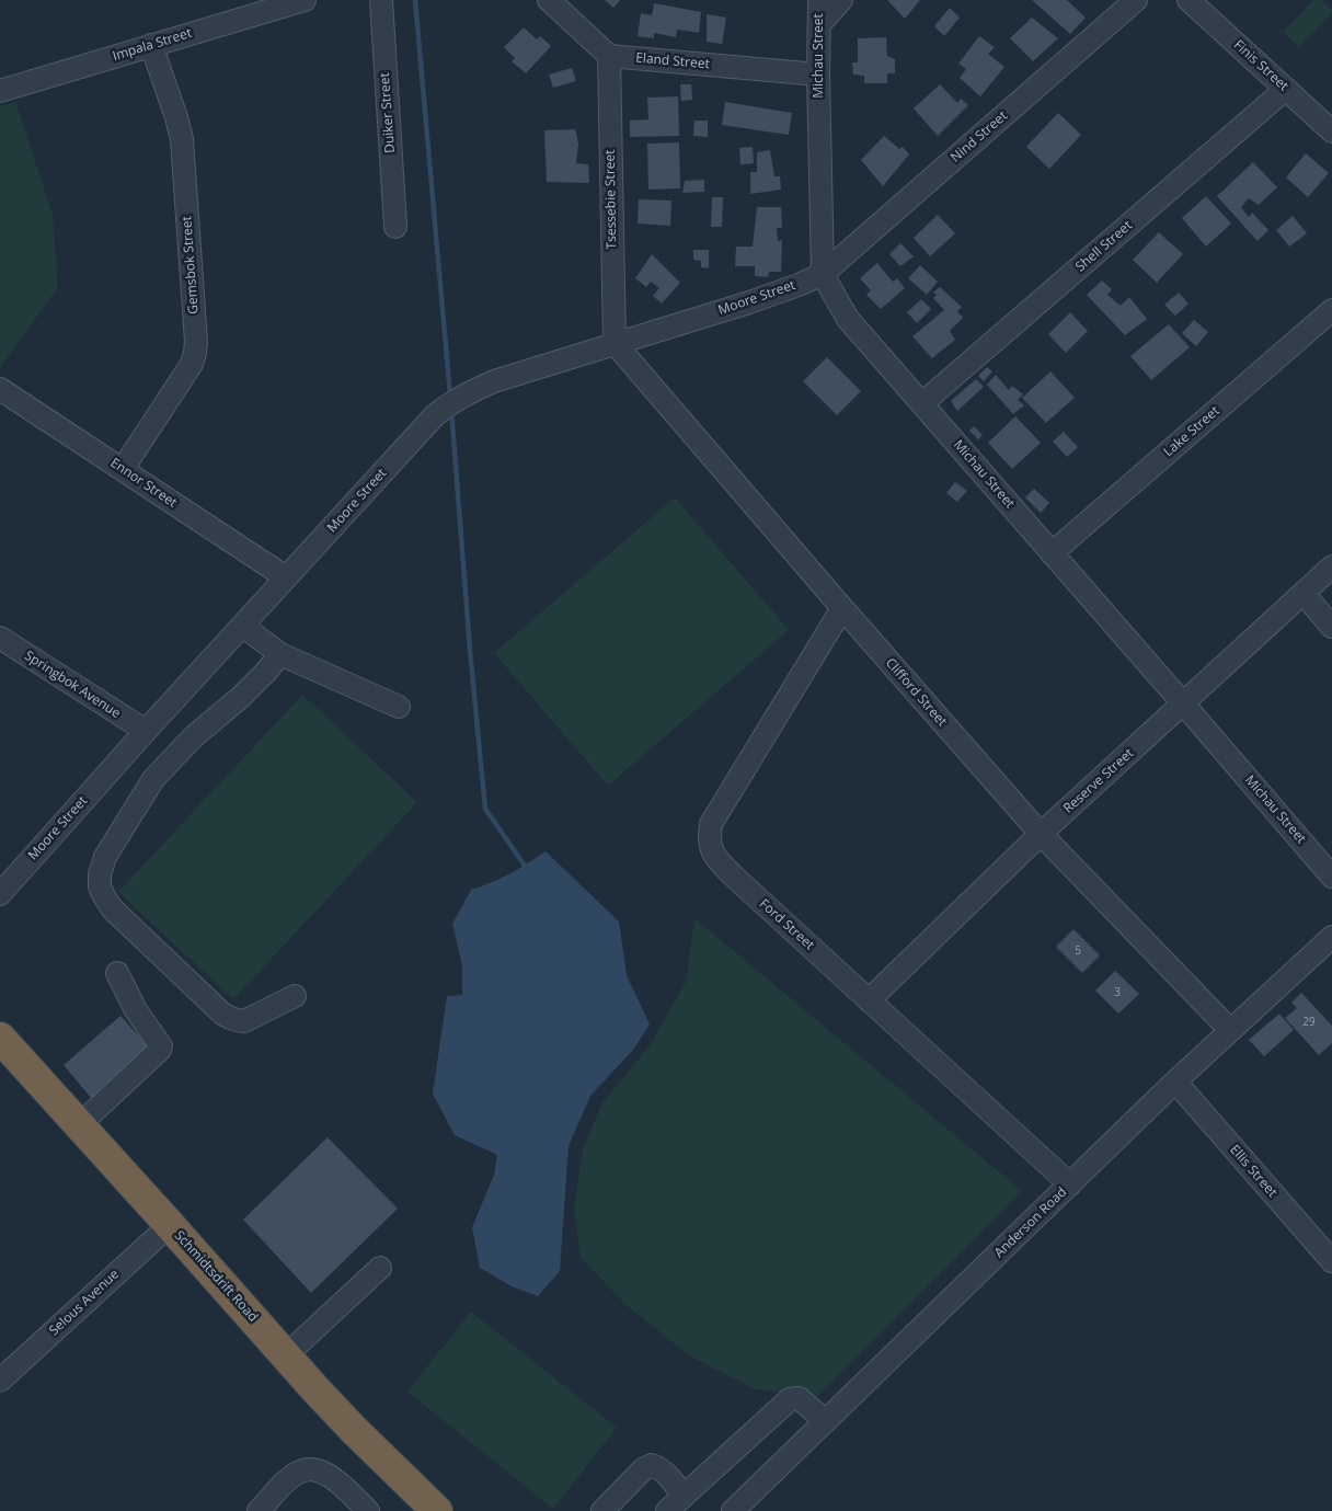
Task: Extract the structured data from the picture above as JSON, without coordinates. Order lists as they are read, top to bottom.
{
  "streets": {
    "highway": ["Schmidtsdrift Road"],
    "street": [
      "Impala Street",
      "Michau Street",
      "Eland Street",
      "Finis Street",
      "Duiker Street",
      "Nind Street",
      "Tsessebie Street",
      "Shell Street",
      "Gemsbok Street",
      "Moore Street",
      "Lake Street",
      "Ennor Street",
      "Springbok Avenue",
      "Clifford Street",
      "Reserve Street",
      "Ford Street",
      "Ellis Street",
      "Anderson Road",
      "Selous Avenue"
    ]
  },
  "crossings": [
    ["Impala Street", "Gemsbok Street"],
    ["Michau Street", "Eland Street"],
    ["Michau Street", "Nind Street"],
    ["Michau Street", "Shell Street"],
    ["Michau Street", "Moore Street"],
    ["Michau Street", "Lake Street"],
    ["Michau Street", "Reserve Street"],
    ["Eland Street", "Tsessebie Street"],
    ["Finis Street", "Shell Street"],
    ["Nind Street", "Moore Street"],
    ["Tsessebie Street", "Moore Street"],
    ["Tsessebie Street", "Clifford Street"],
    ["Gemsbok Street", "Ennor Street"],
    ["Moore Street", "Ennor Street"],
    ["Moore Street", "Springbok Avenue"],
    ["Moore Street", "Clifford Street"],
    ["Clifford Street", "Reserve Street"],
    ["Clifford Street", "Ford Street"],
    ["Clifford Street", "Anderson Road"],
    ["Reserve Street", "Ford Street"],
    ["Ford Street", "Anderson Road"],
    ["Ellis Street", "Anderson Road"],
    ["Schmidtsdrift Road", "Selous Avenue"]
  ],
  "house_numbers": ["5", "3", "29"]
}
